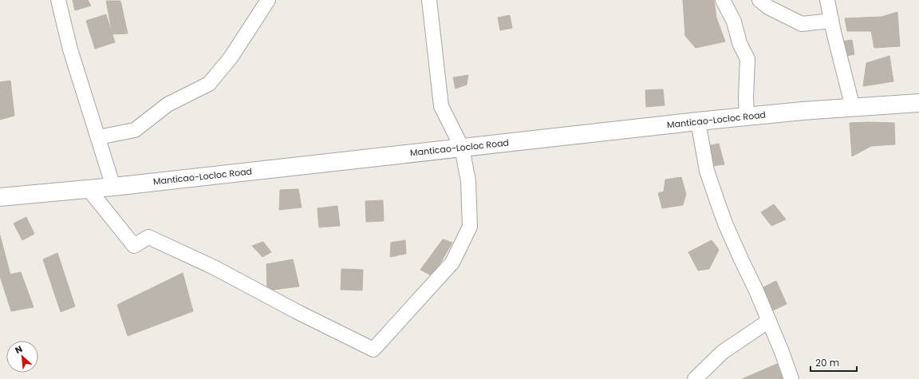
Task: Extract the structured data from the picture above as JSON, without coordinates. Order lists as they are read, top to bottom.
{
  "streets": {
    "street": ["Manticao-Locloc Road"]
  },
  "scale_bar": "20 m",
  "north": "top left"
}
